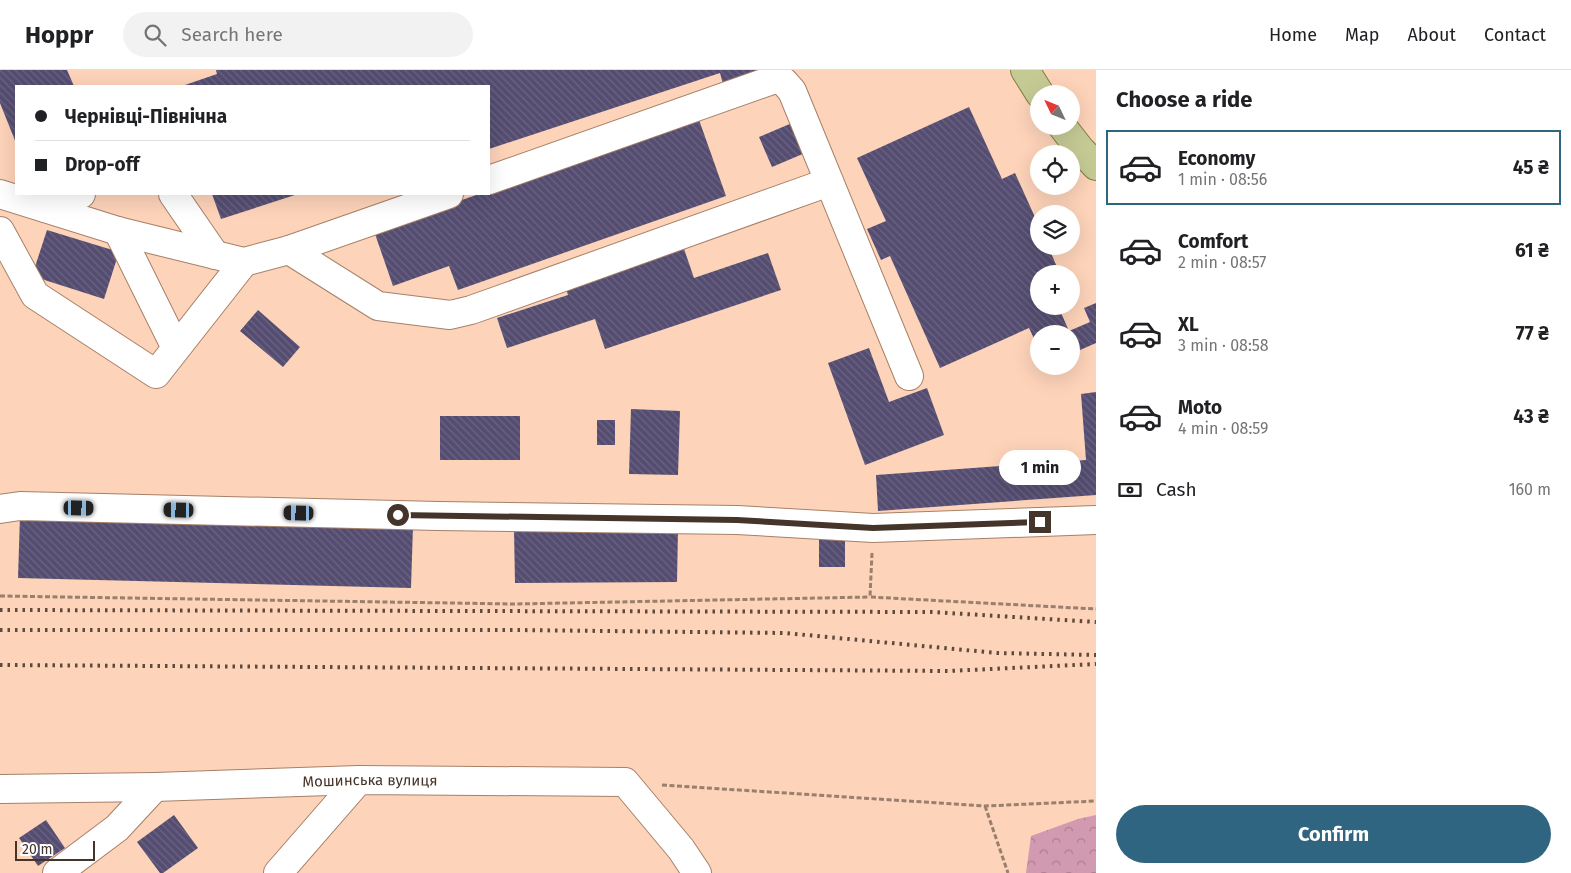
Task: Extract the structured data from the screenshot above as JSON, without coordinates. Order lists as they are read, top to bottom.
{
  "streets": {
    "street": ["Мошинська вулиця"]
  },
  "scale_bar": "20 m",
  "north": "top left",
  "page": {
    "header": "Hoppr",
    "search": "Search here",
    "nav": [
      "Home",
      "Map",
      "About",
      "Contact"
    ],
    "heading": "Choose a ride",
    "map_buttons": ["+", "−"],
    "banner": ["Чернівці-Північна", "Drop-off"],
    "list": [
      {
        "name": "Economy",
        "note": "1 min · 08:56",
        "value": "45 ₴"
      },
      {
        "name": "Comfort",
        "note": "2 min · 08:57",
        "value": "61 ₴"
      },
      {
        "name": "XL",
        "note": "3 min · 08:58",
        "value": "77 ₴"
      },
      {
        "name": "Moto",
        "note": "4 min · 08:59",
        "value": "43 ₴"
      }
    ],
    "bubble": "1 min",
    "pay": ["Cash", "160 m"],
    "buttons": "Confirm",
    "scale": "20 m"
  }
}
